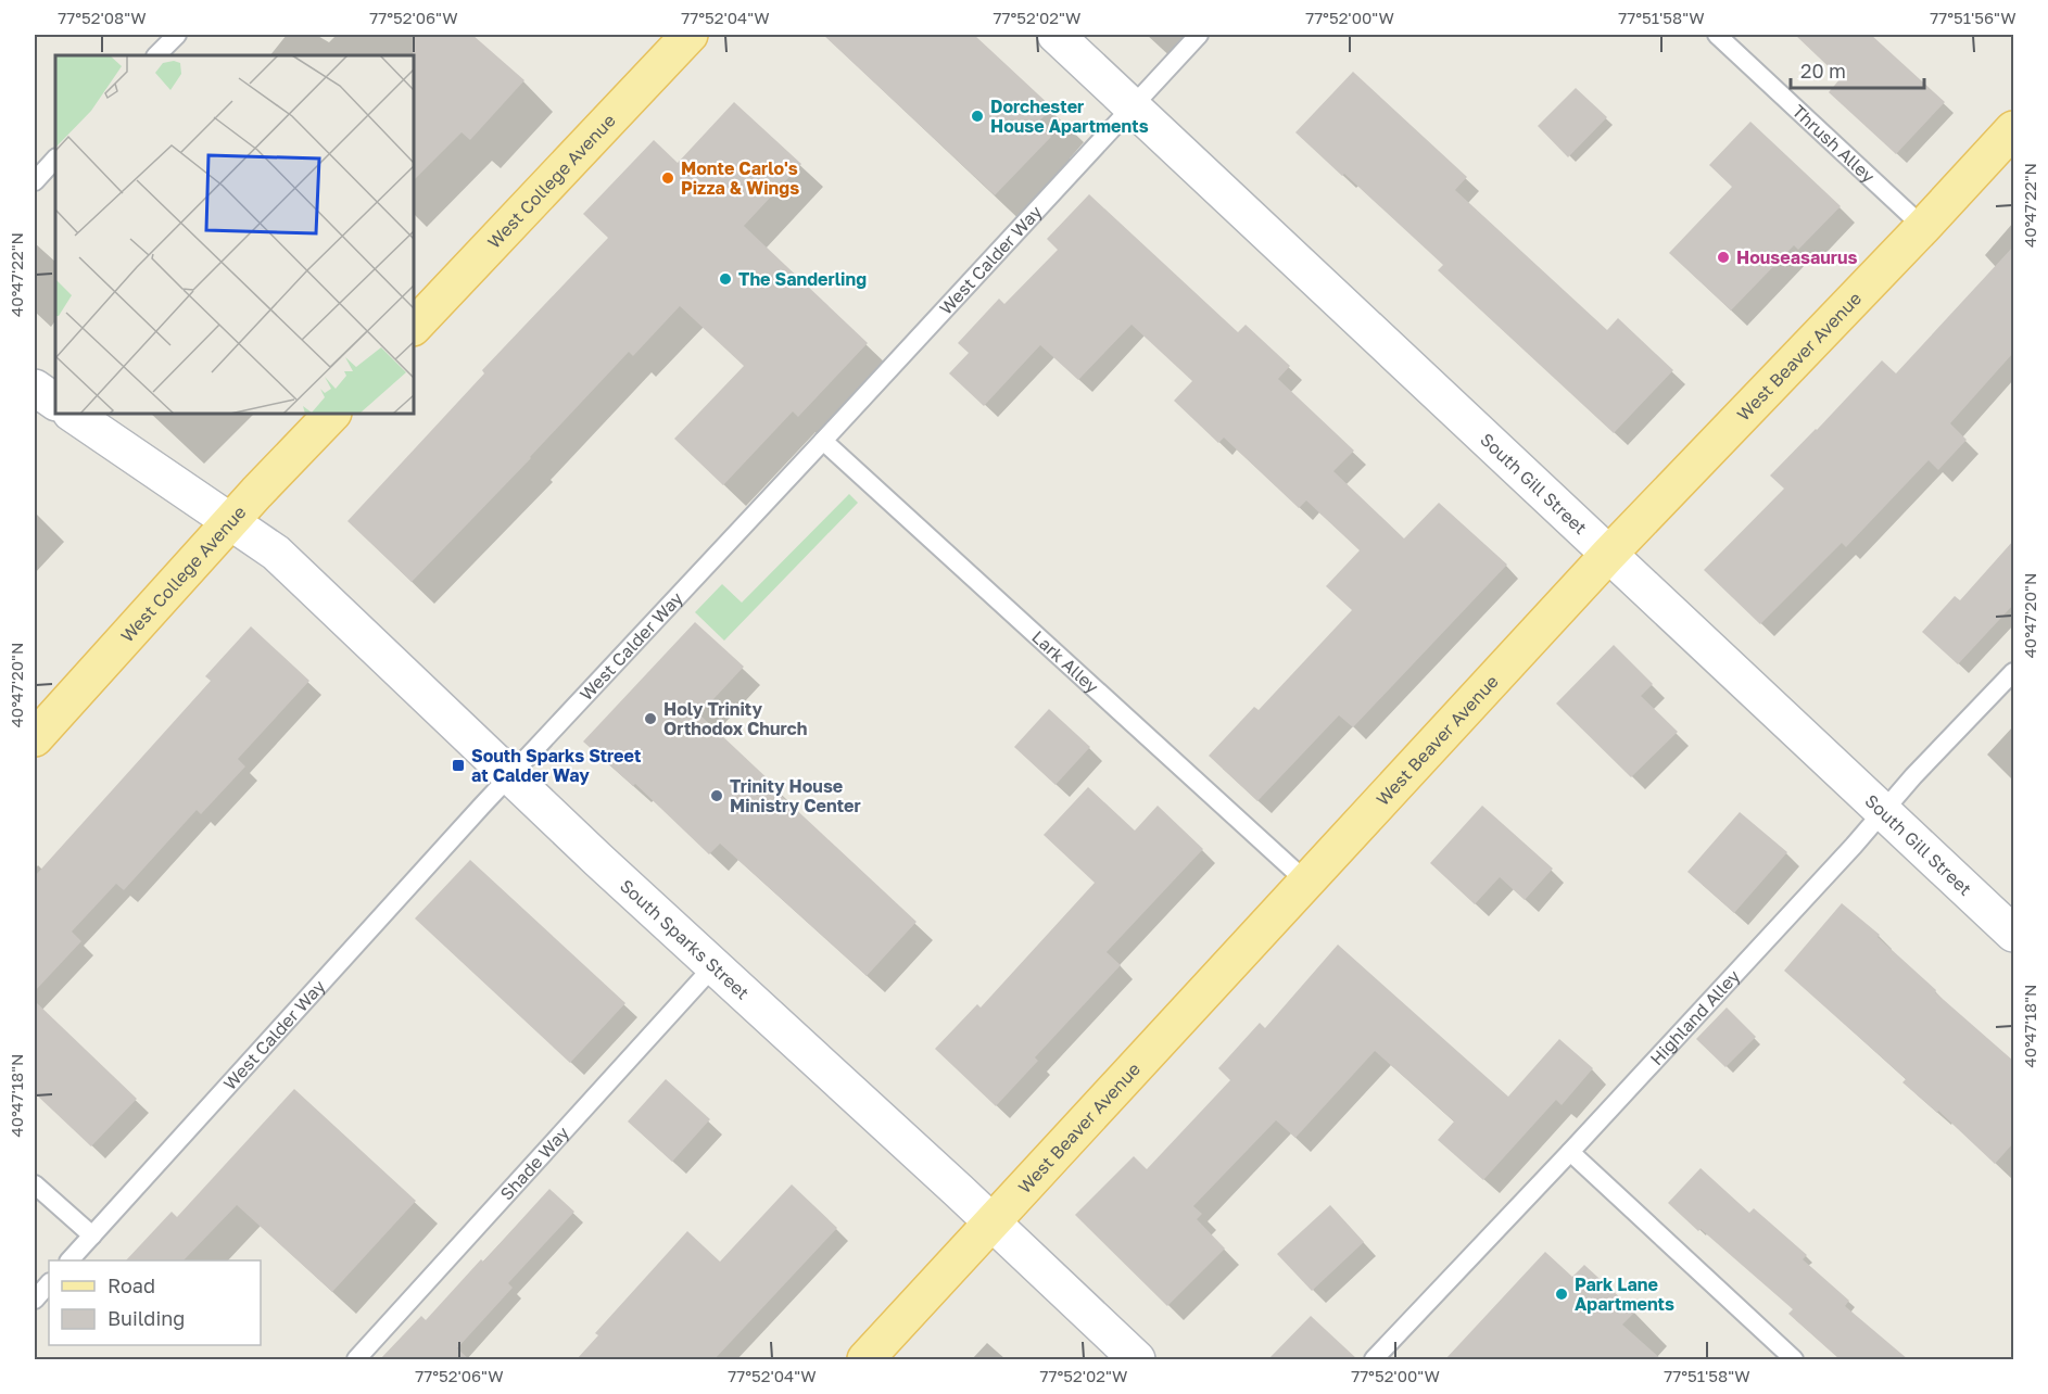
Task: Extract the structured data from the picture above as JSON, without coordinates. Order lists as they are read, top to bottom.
{
  "streets": {
    "main road": ["West College Avenue", "West Beaver Avenue"],
    "street": ["South Gill Street", "South Sparks Street"],
    "lane": [
      "Thrush Alley",
      "West Calder Way",
      "Lark Alley",
      "Highland Alley",
      "Shade Way"
    ]
  },
  "crossings": [
    ["Thrush Alley", "West Beaver Avenue"],
    ["West College Avenue", "South Sparks Street"],
    ["West Calder Way", "South Gill Street"],
    ["West Calder Way", "Lark Alley"],
    ["West Calder Way", "South Sparks Street"],
    ["West Beaver Avenue", "South Gill Street"],
    ["West Beaver Avenue", "Lark Alley"],
    ["West Beaver Avenue", "South Sparks Street"],
    ["South Gill Street", "Highland Alley"],
    ["South Sparks Street", "Shade Way"]
  ],
  "places": {
    "other": [
      "Dorchester House Apartments",
      "Monte Carlo's Pizza & Wings",
      "Houseasaurus",
      "The Sanderling",
      "Holy Trinity Orthodox Church",
      "Trinity House Ministry Center",
      "Park Lane Apartments"
    ],
    "transit": ["South Sparks Street at Calder Way"]
  },
  "legend": ["Road", "Building"],
  "scale_bar": "20 m",
  "coordinates": [
    "77°52'08\"W",
    "77°52'06\"W",
    "77°52'04\"W",
    "77°52'02\"W",
    "77°52'00\"W",
    "77°51'58\"W",
    "77°51'56\"W",
    "40°47'22\"N",
    "40°47'20\"N",
    "40°47'18\"N"
  ]
}
